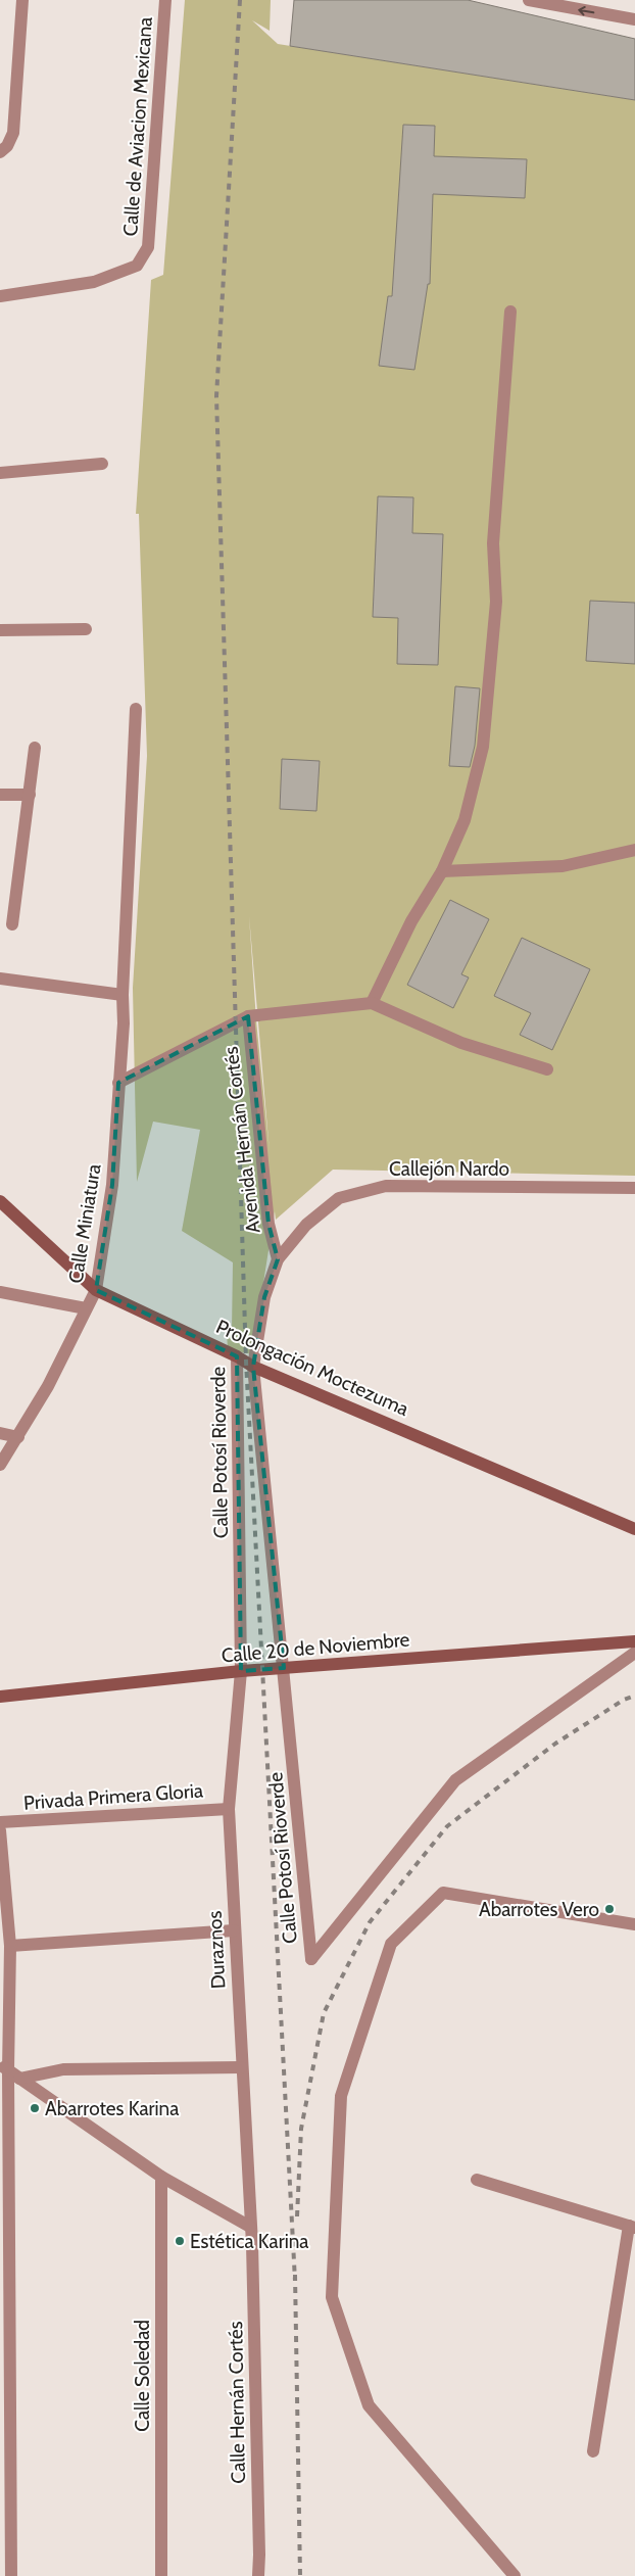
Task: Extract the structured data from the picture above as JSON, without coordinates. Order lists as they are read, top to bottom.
{
  "streets": {
    "street": [
      "Calle de Aviacion Mexicana",
      "Avenida Hernán Cortés",
      "Callejón Nardo",
      "Calle Miniatura",
      "Prolongación Moctezuma",
      "Calle Potosí Rioverde",
      "Calle 20 de Noviembre",
      "Privada Primera Gloria",
      "Duraznos",
      "Calle Soledad",
      "Calle Hernán Cortés"
    ]
  },
  "crossings": [
    ["Avenida Hernán Cortés", "Callejón Nardo"],
    ["Callejón Nardo", "Prolongación Moctezuma"],
    ["Callejón Nardo", "Calle Potosí Rioverde"],
    ["Calle Miniatura", "Prolongación Moctezuma"],
    ["Prolongación Moctezuma", "Calle Potosí Rioverde"],
    ["Calle Potosí Rioverde", "Calle 20 de Noviembre"],
    ["Calle Potosí Rioverde", "Duraznos"],
    ["Calle 20 de Noviembre", "Duraznos"],
    ["Privada Primera Gloria", "Duraznos"],
    ["Duraznos", "Calle Hernán Cortés"]
  ],
  "places": ["Abarrotes Vero", "Abarrotes Karina", "Estética Karina"]
}
